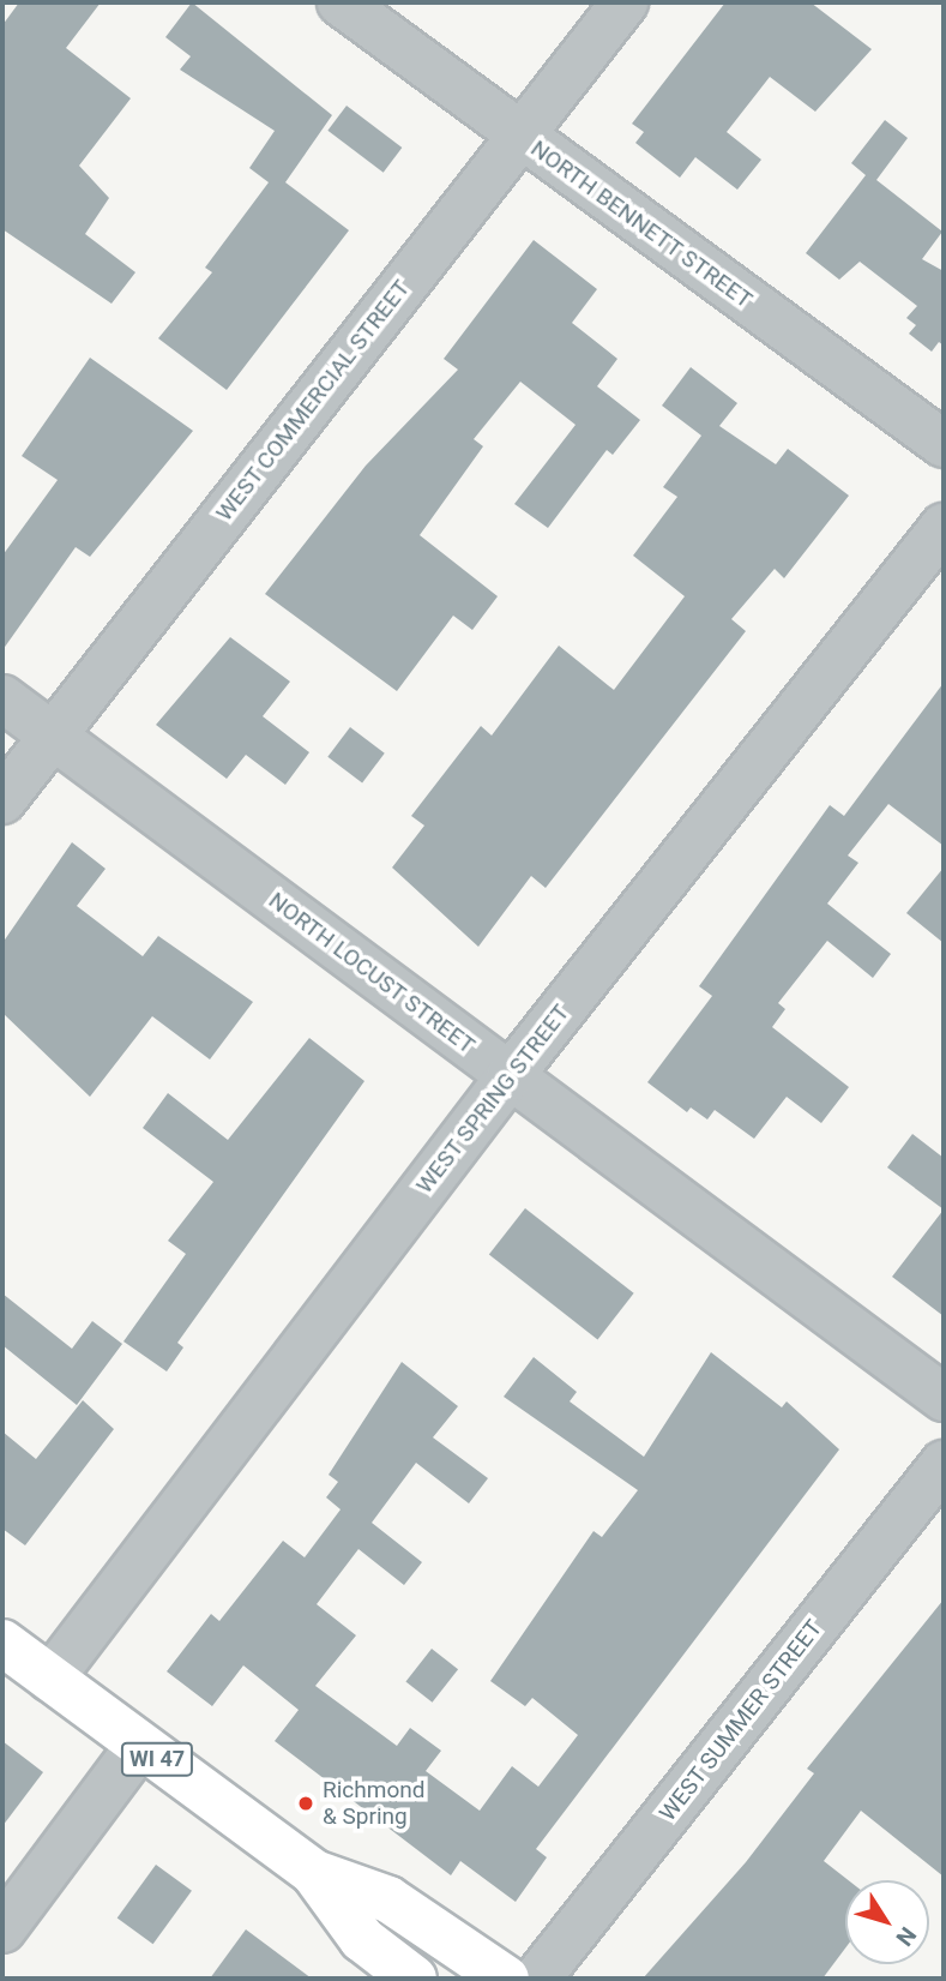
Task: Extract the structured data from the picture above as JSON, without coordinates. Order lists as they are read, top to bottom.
{
  "streets": {
    "main road": ["WI 47"],
    "street": [
      "NORTH BENNETT STREET",
      "WEST COMMERCIAL STREET",
      "NORTH LOCUST STREET",
      "WEST SPRING STREET",
      "WEST SUMMER STREET"
    ]
  },
  "crossings": [
    ["NORTH BENNETT STREET", "WEST COMMERCIAL STREET"],
    ["WEST COMMERCIAL STREET", "NORTH LOCUST STREET"],
    ["NORTH LOCUST STREET", "WEST SPRING STREET"],
    ["WEST SPRING STREET", "WI 47"]
  ],
  "places": ["Richmond & Spring"],
  "north": "bottom right"
}
